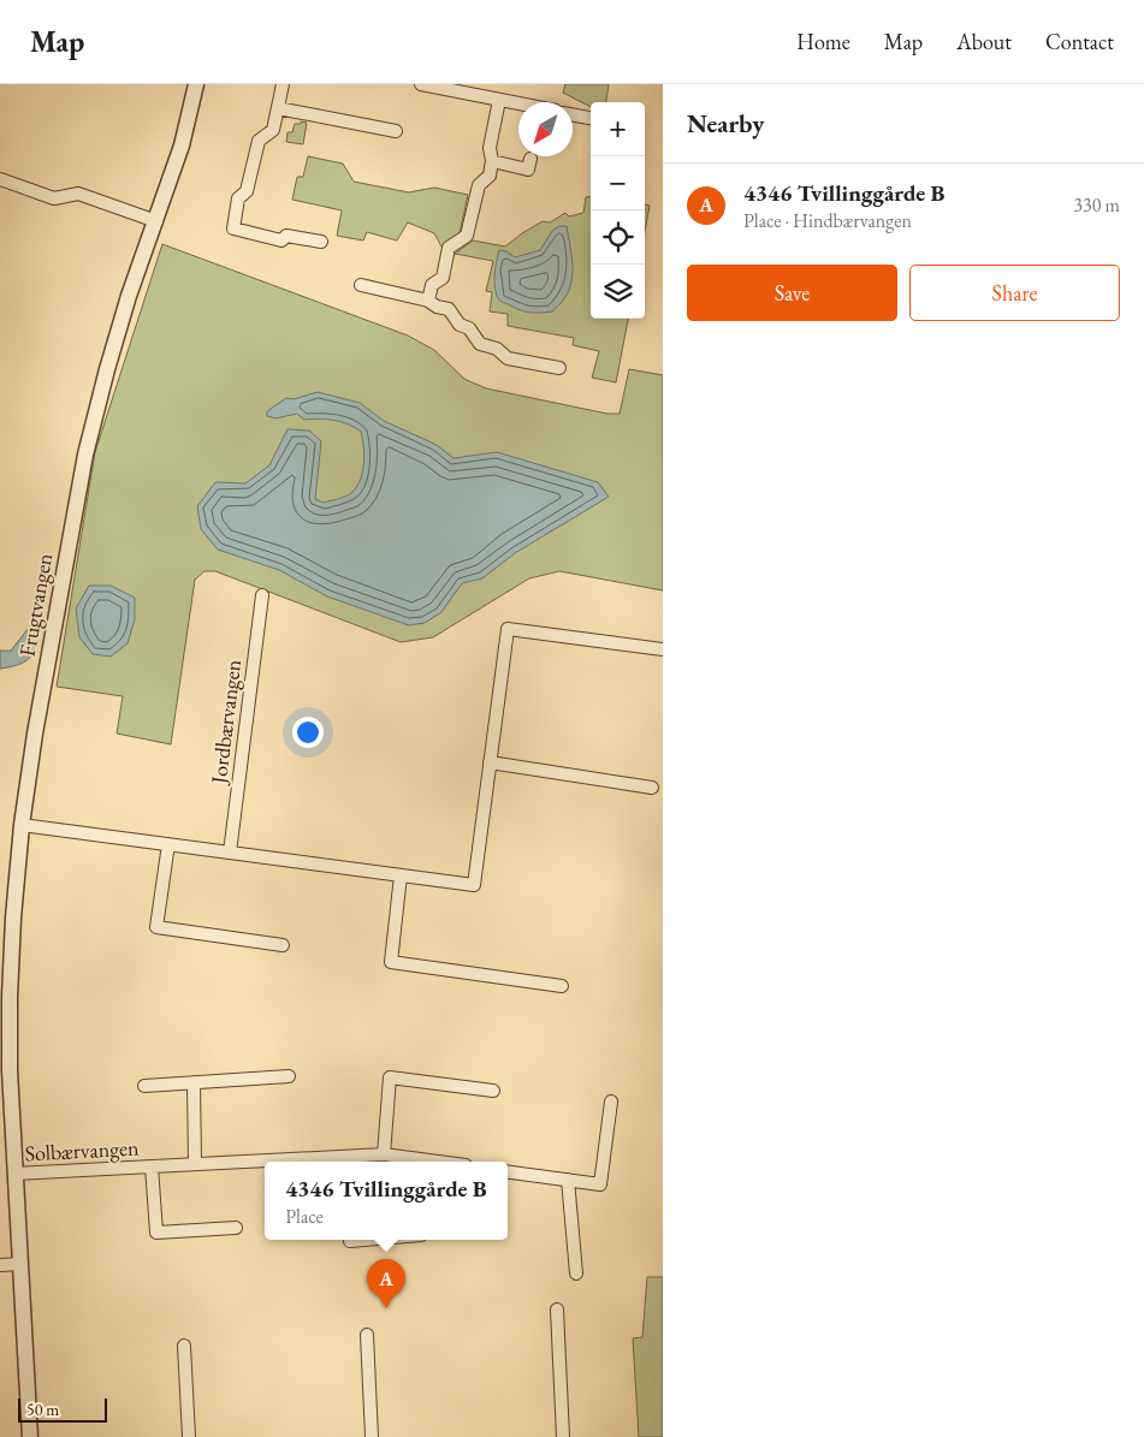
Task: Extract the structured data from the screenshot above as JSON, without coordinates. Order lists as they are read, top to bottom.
{
  "streets": {
    "street": ["Frugtvangen", "Jordbærvangen", "Solbærvangen"]
  },
  "crossings": [
    ["Frugtvangen", "Solbærvangen"]
  ],
  "scale_bar": "50 m",
  "north": "bottom left",
  "page": {
    "header": "Map",
    "nav": [
      "Home",
      "Map",
      "About",
      "Contact"
    ],
    "heading": "Nearby",
    "map_buttons": ["+", "−"],
    "list": [
      {
        "mark": "A",
        "name": "4346 Tvillinggårde B",
        "note": "Place · Hindbærvangen",
        "value": "330 m"
      }
    ],
    "buttons": ["Save", "Share"],
    "popup": ["4346 Tvillinggårde B", "Place"],
    "pins": "A",
    "scale": "50 m"
  }
}
